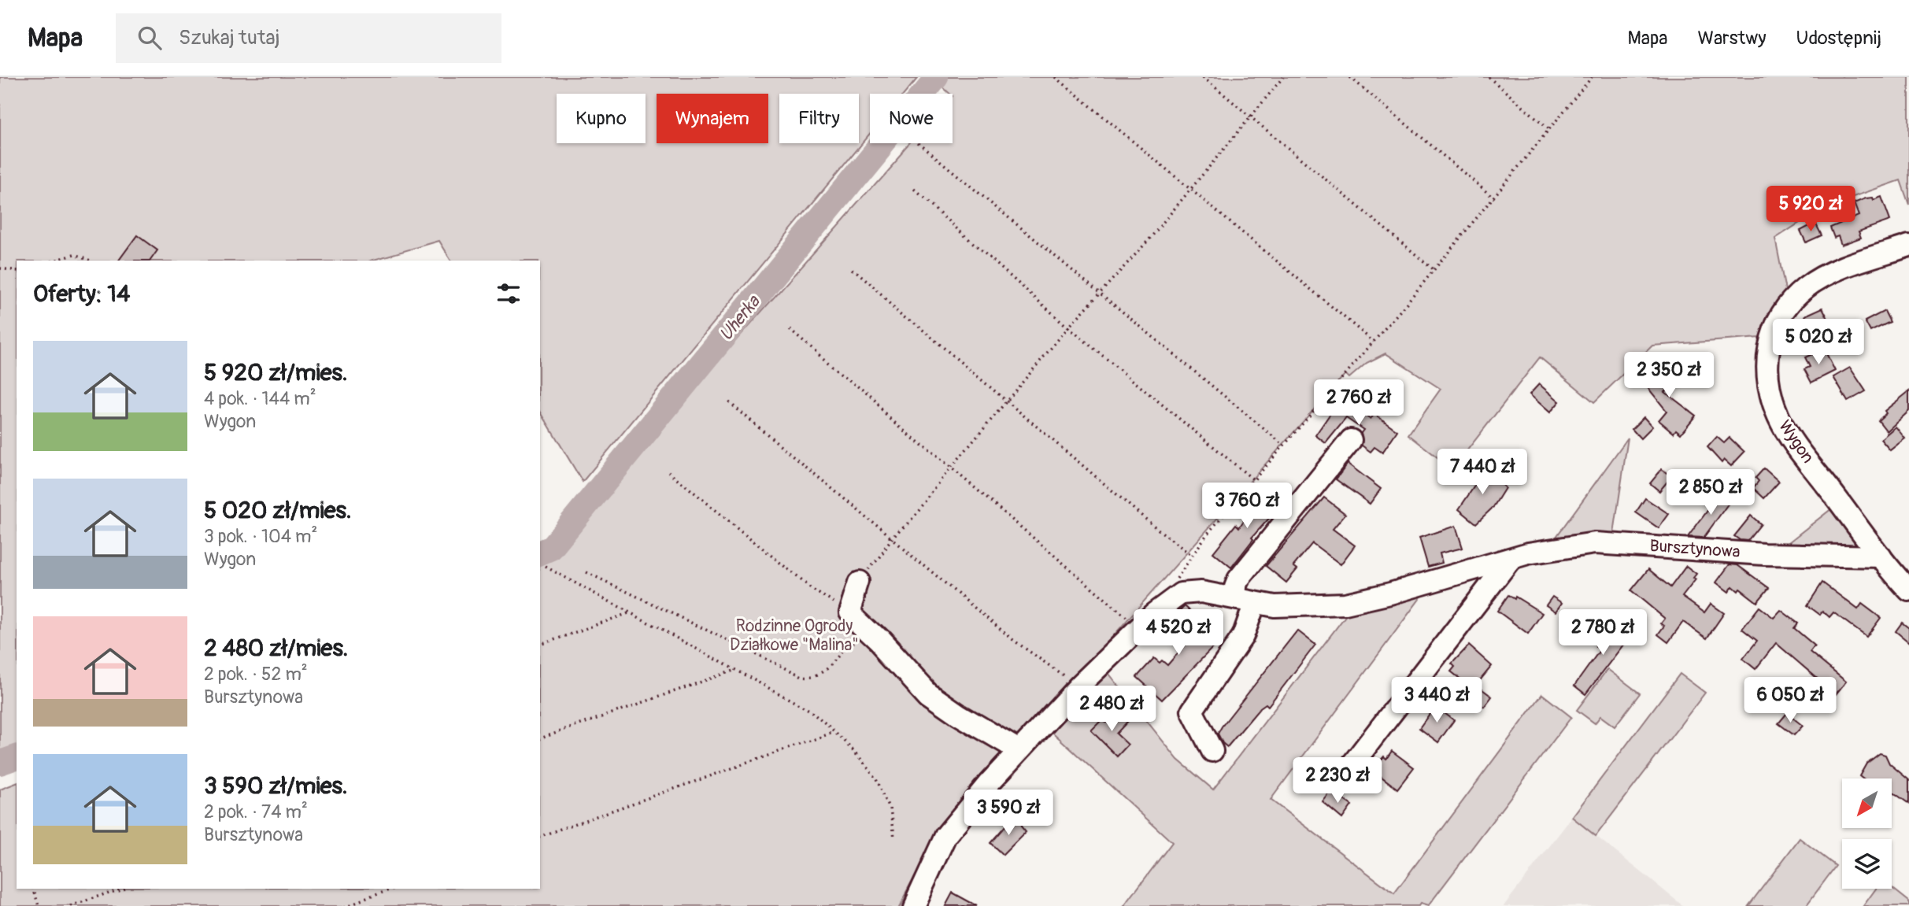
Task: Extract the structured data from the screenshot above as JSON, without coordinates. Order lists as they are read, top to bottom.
{
  "streets": {
    "street": ["Wygon", "Bursztynowa"]
  },
  "crossings": [
    ["Wygon", "Bursztynowa"]
  ],
  "water": ["Uherka"],
  "parks": ["Rodzinne Ogrody Działkowe \"Malina\""],
  "north": "bottom left",
  "page": {
    "header": "Mapa",
    "search": "Szukaj tutaj",
    "nav": ["Mapa", "Warstwy", "Udostępnij"],
    "chip": [
      "Kupno",
      "Wynajem",
      "Filtry",
      "Nowe"
    ],
    "price": [
      "5 920 zł",
      "5 020 zł",
      "2 350 zł",
      "2 760 zł",
      "7 440 zł",
      "2 850 zł",
      "3 760 zł",
      "4 520 zł",
      "2 780 zł",
      "3 440 zł",
      "6 050 zł",
      "2 480 zł",
      "2 230 zł",
      "3 590 zł"
    ],
    "heading": "Oferty: 14",
    "list": [
      {
        "name": "5 920 zł/mies.",
        "note": "4 pok. · 144 m² · Wygon"
      },
      {
        "name": "5 020 zł/mies.",
        "note": "3 pok. · 104 m² · Wygon"
      },
      {
        "name": "2 480 zł/mies.",
        "note": "2 pok. · 52 m² · Bursztynowa"
      },
      {
        "name": "3 590 zł/mies.",
        "note": "2 pok. · 74 m² · Bursztynowa"
      }
    ]
  }
}
